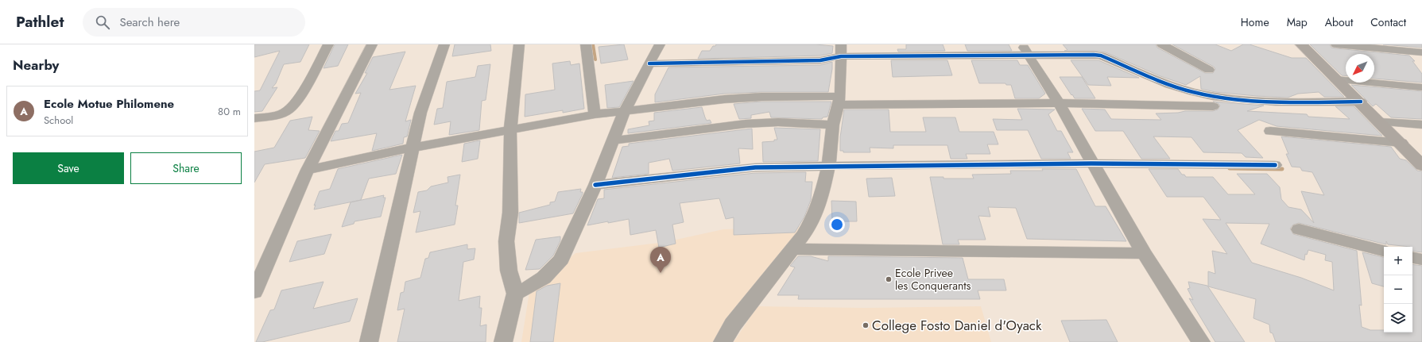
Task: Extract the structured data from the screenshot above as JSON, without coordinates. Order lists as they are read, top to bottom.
{
  "places": ["Ecole Privee les Conquerants", "College Fosto Daniel d'Oyack"],
  "north": "bottom left",
  "page": {
    "header": "Pathlet",
    "search": "Search here",
    "nav": [
      "Home",
      "Map",
      "About",
      "Contact"
    ],
    "heading": "Nearby",
    "list": [
      {
        "mark": "A",
        "name": "Ecole Motue Philomene",
        "note": "School",
        "value": "80 m"
      }
    ],
    "buttons": ["Save", "Share"],
    "map_buttons": ["+", "−"],
    "pins": "A"
  }
}
